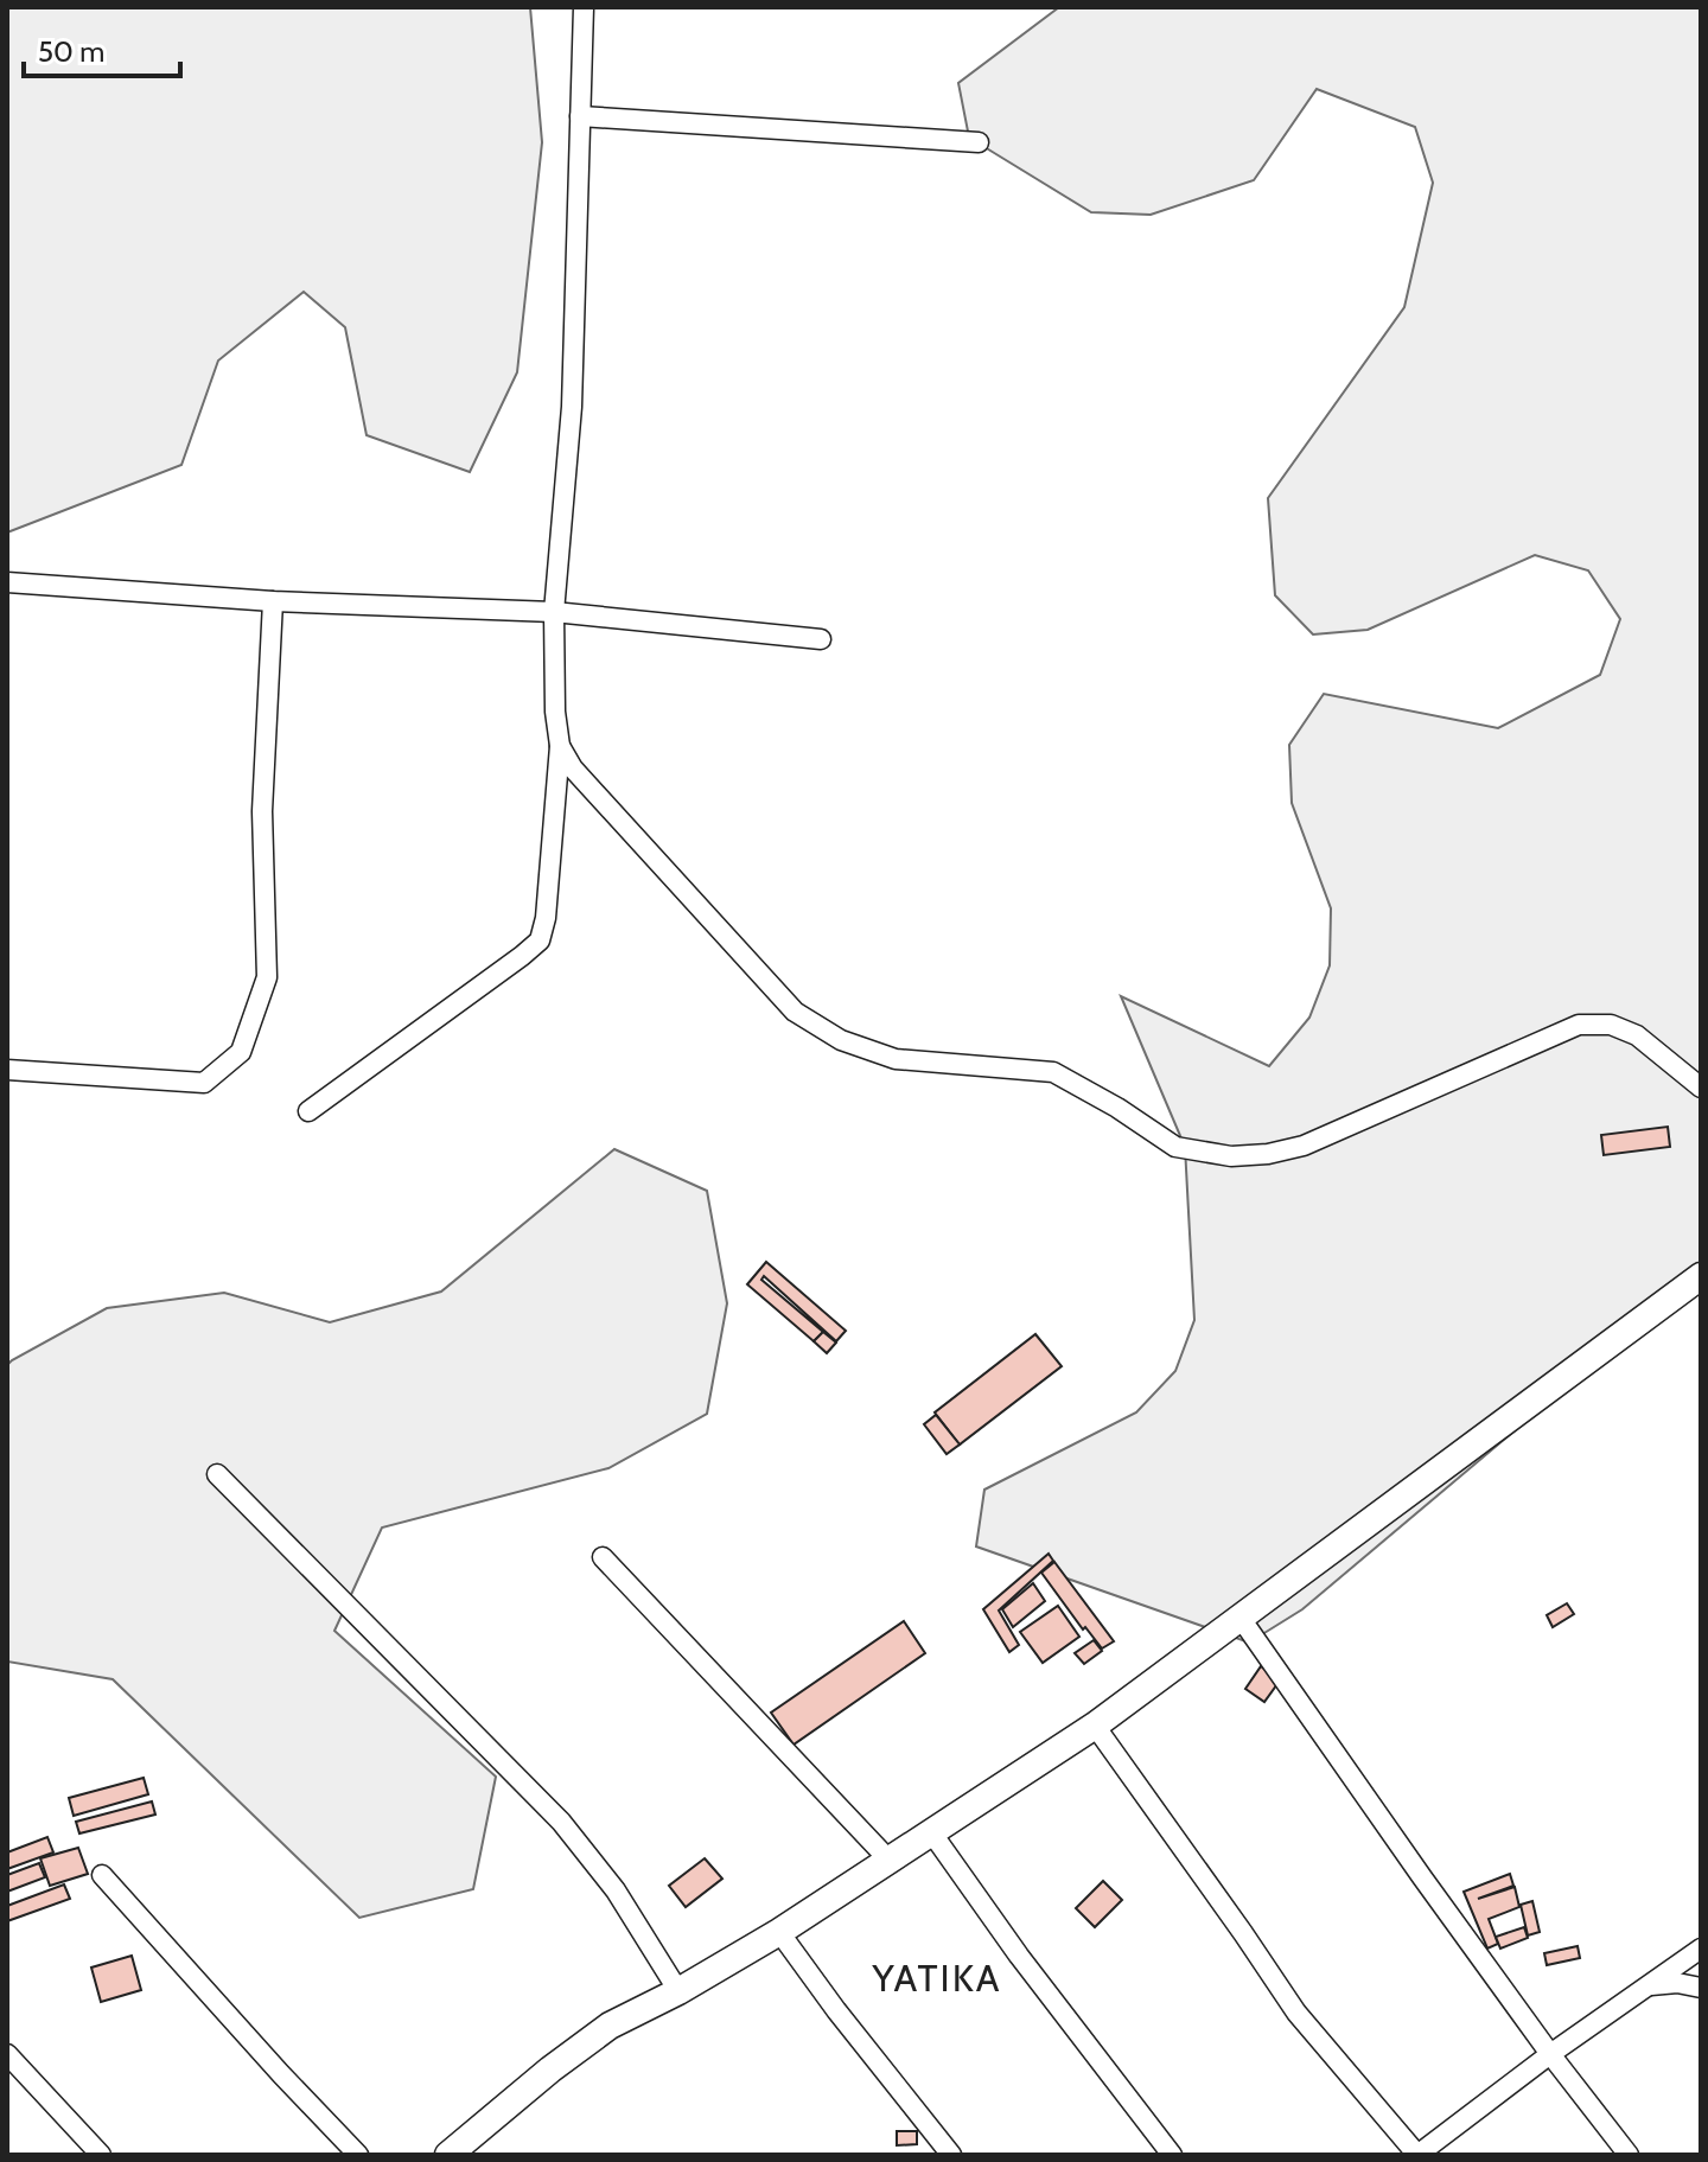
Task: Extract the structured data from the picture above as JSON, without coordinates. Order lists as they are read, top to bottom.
{
  "districts": ["YATIKA"],
  "scale_bar": "50 m"
}
